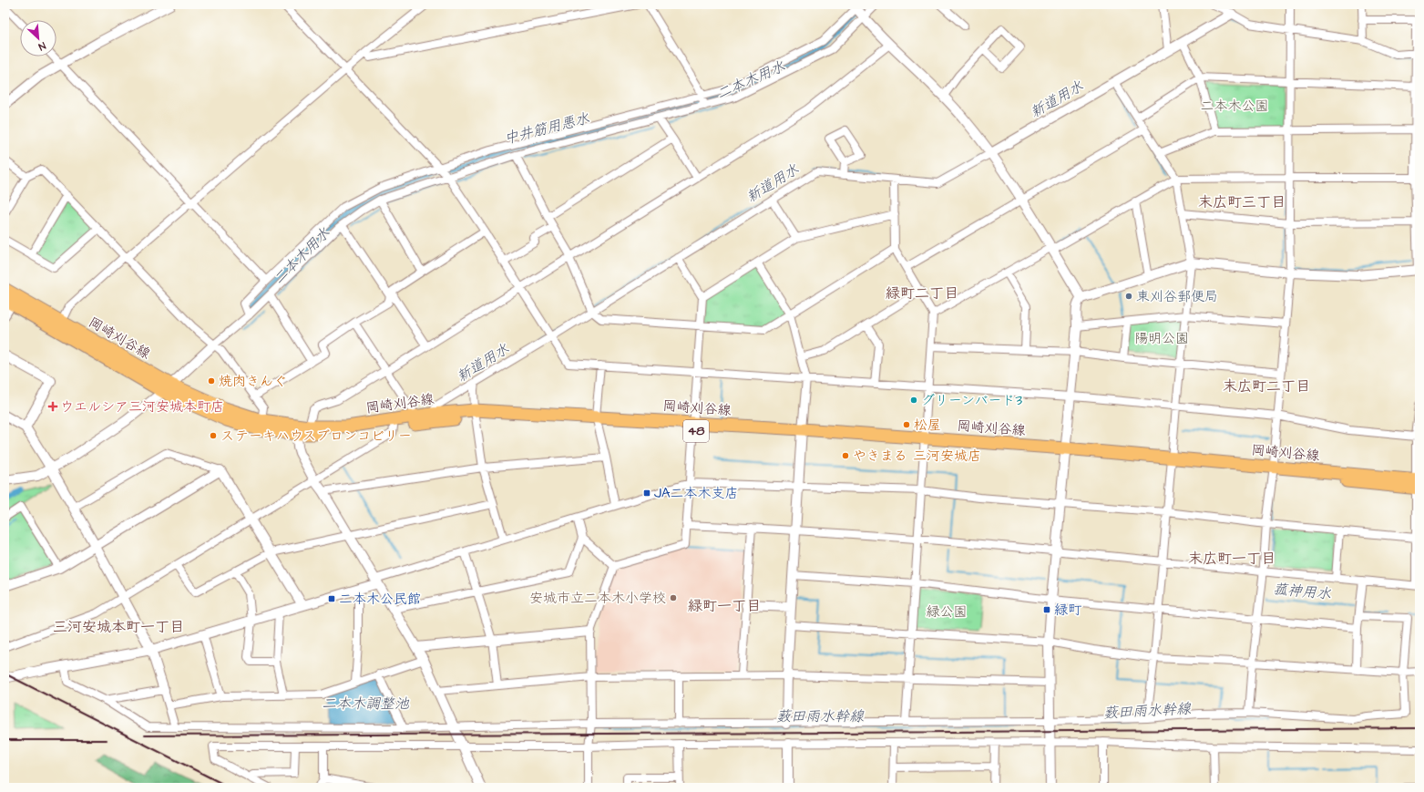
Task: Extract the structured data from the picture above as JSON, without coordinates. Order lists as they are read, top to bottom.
{
  "streets": {
    "main road": ["岡崎刈谷線", "48"]
  },
  "districts": [
    "末広町三丁目",
    "緑町二丁目",
    "末広町二丁目",
    "末広町一丁目",
    "緑町一丁目",
    "三河安城本町一丁目"
  ],
  "water": [
    "二本木用水",
    "新道用水",
    "中井筋用悪水",
    "菰神用水",
    "二本木調整池",
    "薮田雨水幹線"
  ],
  "parks": ["二本木公園", "陽明公園", "緑公園"],
  "places": {
    "other": [
      "東刈谷郵便局",
      "焼肉きんぐ",
      "グリーンバード3",
      "松屋",
      "ステーキハウスブロンコビリー",
      "やきまる 三河安城店",
      "安城市立二本木小学校"
    ],
    "health": ["ウエルシア三河安城本町店"],
    "transit": ["JA二本木支店", "二本木公民館", "緑町"]
  },
  "north": "bottom right"
}
